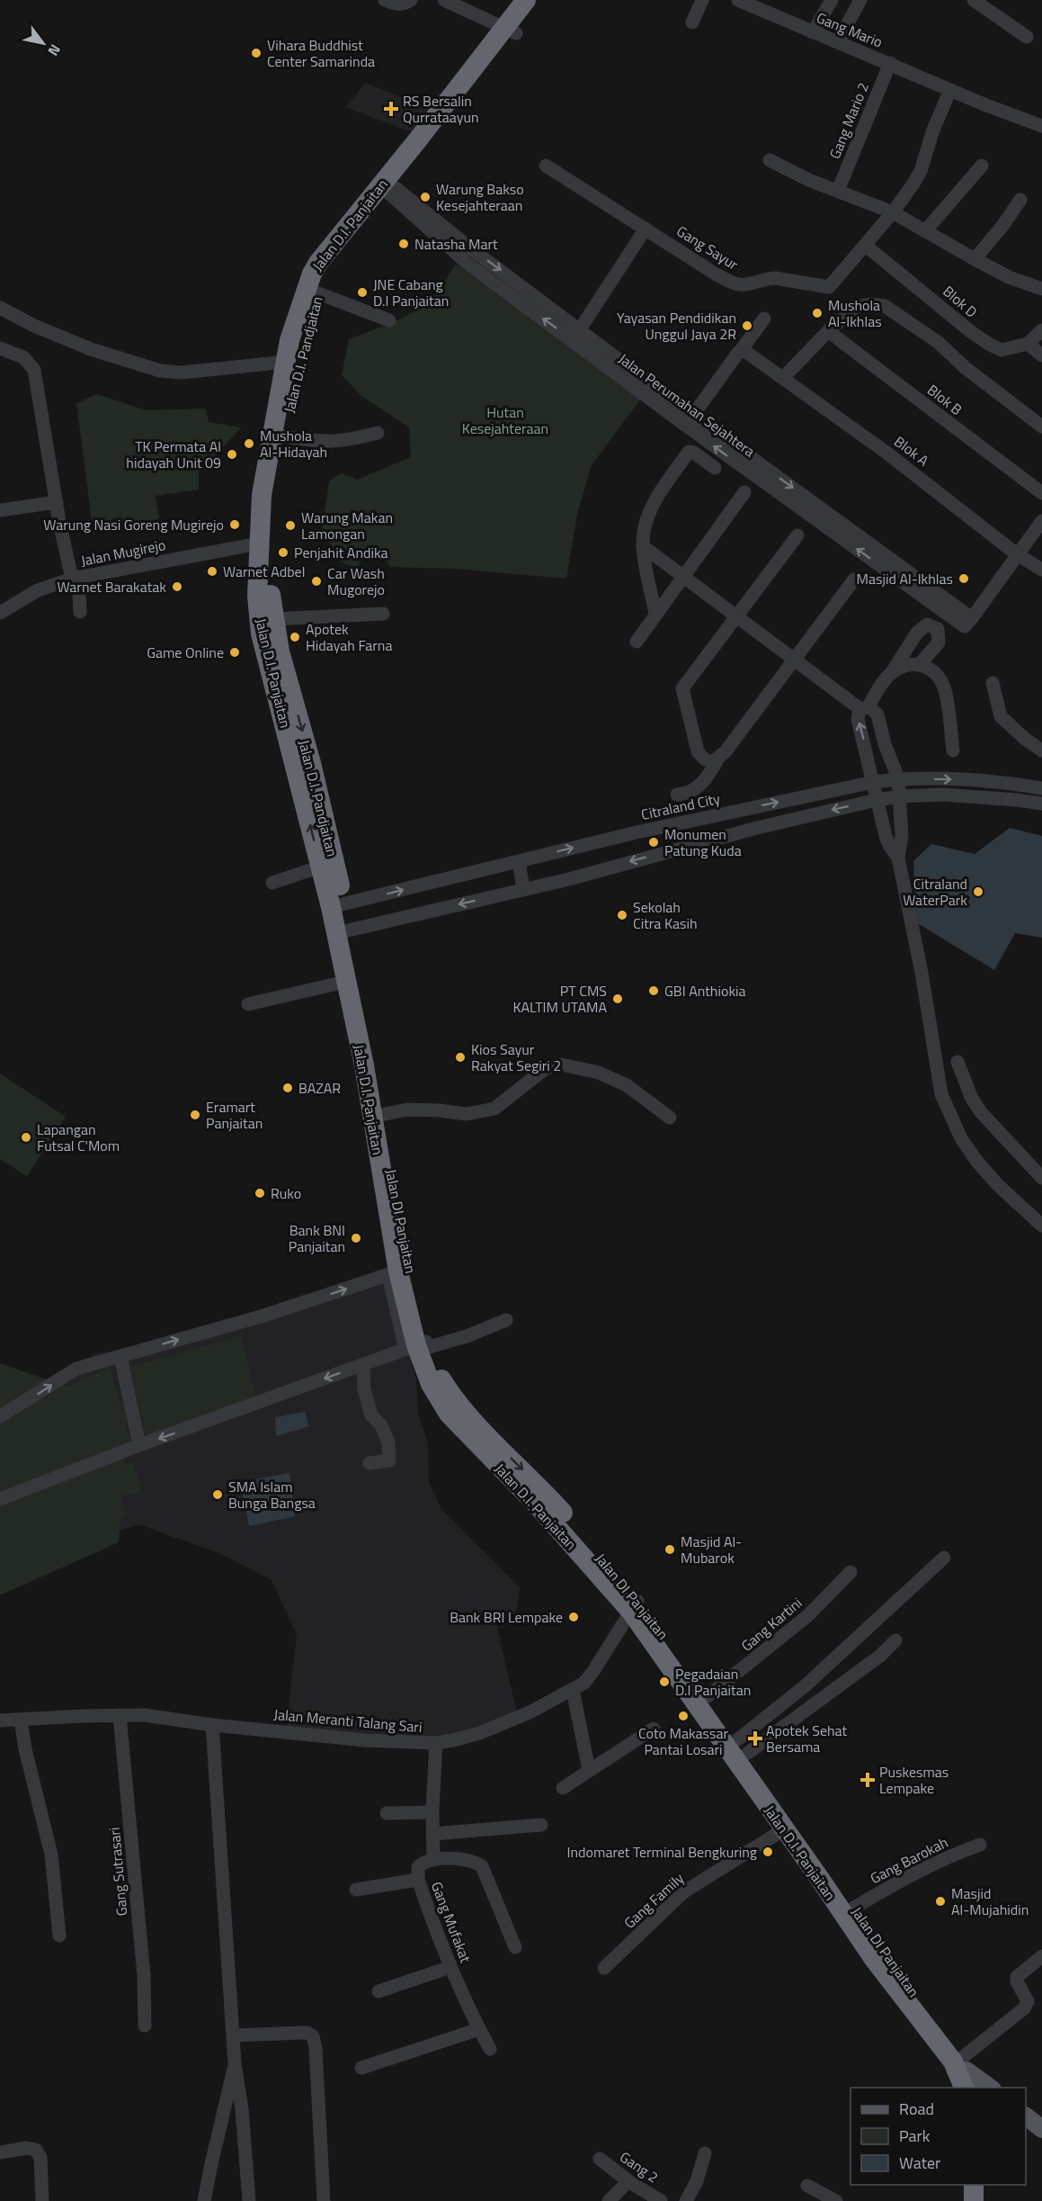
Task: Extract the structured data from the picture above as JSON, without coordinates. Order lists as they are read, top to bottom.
{
  "streets": {
    "highway": ["Jalan D.I. Panjaitan", "Jalan D.I. Pandjaitan", "Jalan DI Panjaitan"],
    "street": [
      "Gang Mario",
      "Gang Mario 2",
      "Gang Sayur",
      "Blok D",
      "Blok B",
      "Jalan Perumahan Sejahtera",
      "Blok A",
      "Jalan Mugirejo",
      "Citraland City",
      "Gang Kartini",
      "Jalan Meranti Talang Sari",
      "Gang Barokah",
      "Gang Sutrasari",
      "Gang Family",
      "Gang Mufakat",
      "Gang 2"
    ]
  },
  "crossings": [
    ["Gang Mario", "Gang Mario 2"],
    ["Gang Mario", "Gang Sayur"],
    ["Jalan D.I. Panjaitan", "Jalan D.I. Pandjaitan"],
    ["Jalan D.I. Panjaitan", "Jalan Perumahan Sejahtera"],
    ["Jalan D.I. Panjaitan", "Jalan Mugirejo"],
    ["Jalan D.I. Panjaitan", "Citraland City"],
    ["Jalan D.I. Panjaitan", "Jalan DI Panjaitan"],
    ["Jalan D.I. Panjaitan", "Jalan Meranti Talang Sari"],
    ["Jalan D.I. Panjaitan", "Gang Family"],
    ["Gang Sayur", "Blok D"],
    ["Jalan D.I. Pandjaitan", "Jalan Perumahan Sejahtera"],
    ["Jalan D.I. Pandjaitan", "Jalan Mugirejo"],
    ["Jalan D.I. Pandjaitan", "Citraland City"],
    ["Jalan D.I. Pandjaitan", "Jalan DI Panjaitan"],
    ["Jalan Perumahan Sejahtera", "Blok A"],
    ["Citraland City", "Jalan DI Panjaitan"],
    ["Jalan DI Panjaitan", "Gang Kartini"],
    ["Jalan DI Panjaitan", "Jalan Meranti Talang Sari"],
    ["Jalan DI Panjaitan", "Gang Barokah"],
    ["Jalan Meranti Talang Sari", "Gang Sutrasari"],
    ["Jalan Meranti Talang Sari", "Gang Mufakat"]
  ],
  "parks": ["Hutan Kesejahteraan"],
  "places": {
    "other": [
      "Vihara Buddhist Center Samarinda",
      "Warung Bakso Kesejahteraan",
      "Natasha Mart",
      "JNE Cabang D.I Panjaitan",
      "Mushola Al-Ikhlas",
      "Yayasan Pendidikan Unggul Jaya 2R",
      "Mushola Al-Hidayah",
      "TK Permata Al hidayah Unit 09",
      "Warung Nasi Goreng Mugirejo",
      "Warung Makan Lamongan",
      "Penjahit Andika",
      "Warnet Adbel",
      "Masjid Al-Ikhlas",
      "Car Wash Mugorejo",
      "Warnet Barakatak",
      "Apotek Hidayah Farna",
      "Game Online",
      "Monumen Patung Kuda",
      "Citraland WaterPark",
      "Sekolah Citra Kasih",
      "GBI Anthiokia",
      "PT CMS KALTIM UTAMA",
      "Kios Sayur Rakyat Segiri 2",
      "BAZAR",
      "Eramart Panjaitan",
      "Lapangan Futsal C'Mom",
      "Ruko",
      "Bank BNI Panjaitan",
      "SMA Islam Bunga Bangsa",
      "Masjid Al- Mubarok",
      "Bank BRI Lempake",
      "Pegadaian D.I Panjaitan",
      "Coto Makassar Pantai Losari",
      "Indomaret Terminal Bengkuring",
      "Masjid Al-Mujahidin"
    ],
    "health": ["RS Bersalin Qurrataayun", "Apotek Sehat Bersama", "Puskesmas Lempake"]
  },
  "legend": ["Road", "Park", "Water"],
  "north": "bottom right"
}
